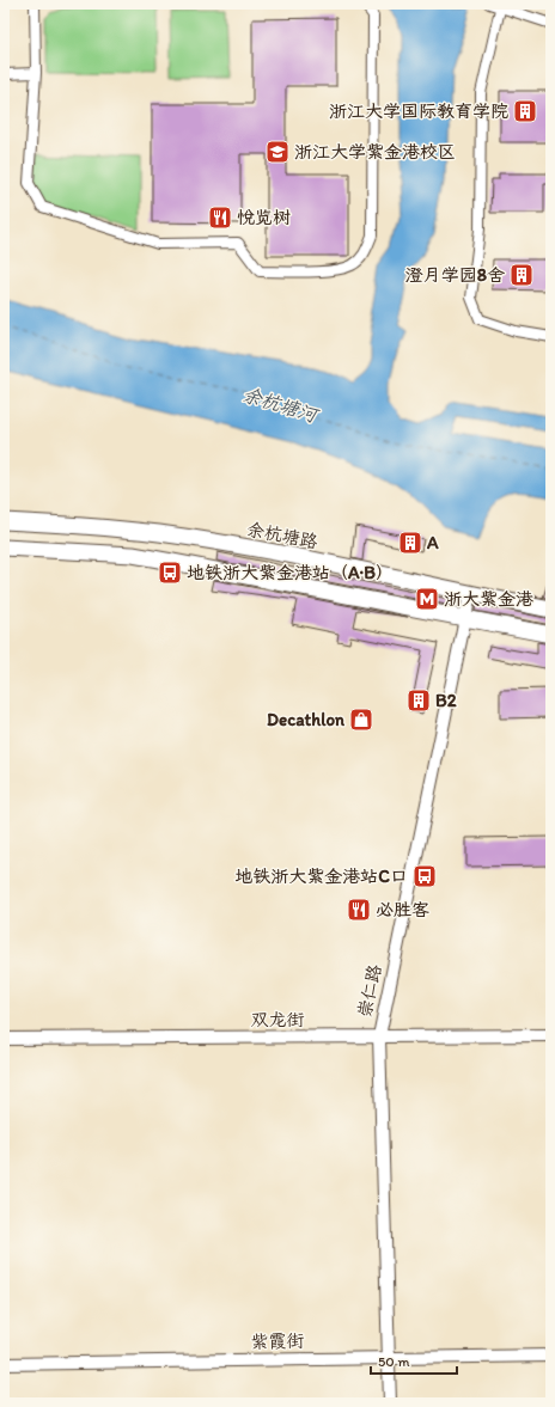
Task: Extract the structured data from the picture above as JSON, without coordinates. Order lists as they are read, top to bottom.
{
  "streets": {
    "main road": ["余杭塘路"],
    "street": ["崇仁路", "双龙街", "紫霞街"]
  },
  "crossings": [
    ["余杭塘路", "崇仁路"],
    ["崇仁路", "双龙街"],
    ["崇仁路", "紫霞街"]
  ],
  "water": ["余杭塘河"],
  "places": {
    "building": [
      "浙江大学国际教育学院",
      "澄月学园8舍",
      "A",
      "B2"
    ],
    "school or university": ["浙江大学紫金港校区"],
    "restaurant": ["悦览树", "必胜客"],
    "bus stop": ["地铁浙大紫金港站（A·B）", "地铁浙大紫金港站C口"],
    "metro station": ["浙大紫金港"],
    "shop": ["Decathlon"]
  },
  "scale_bar": "50 m"
}
